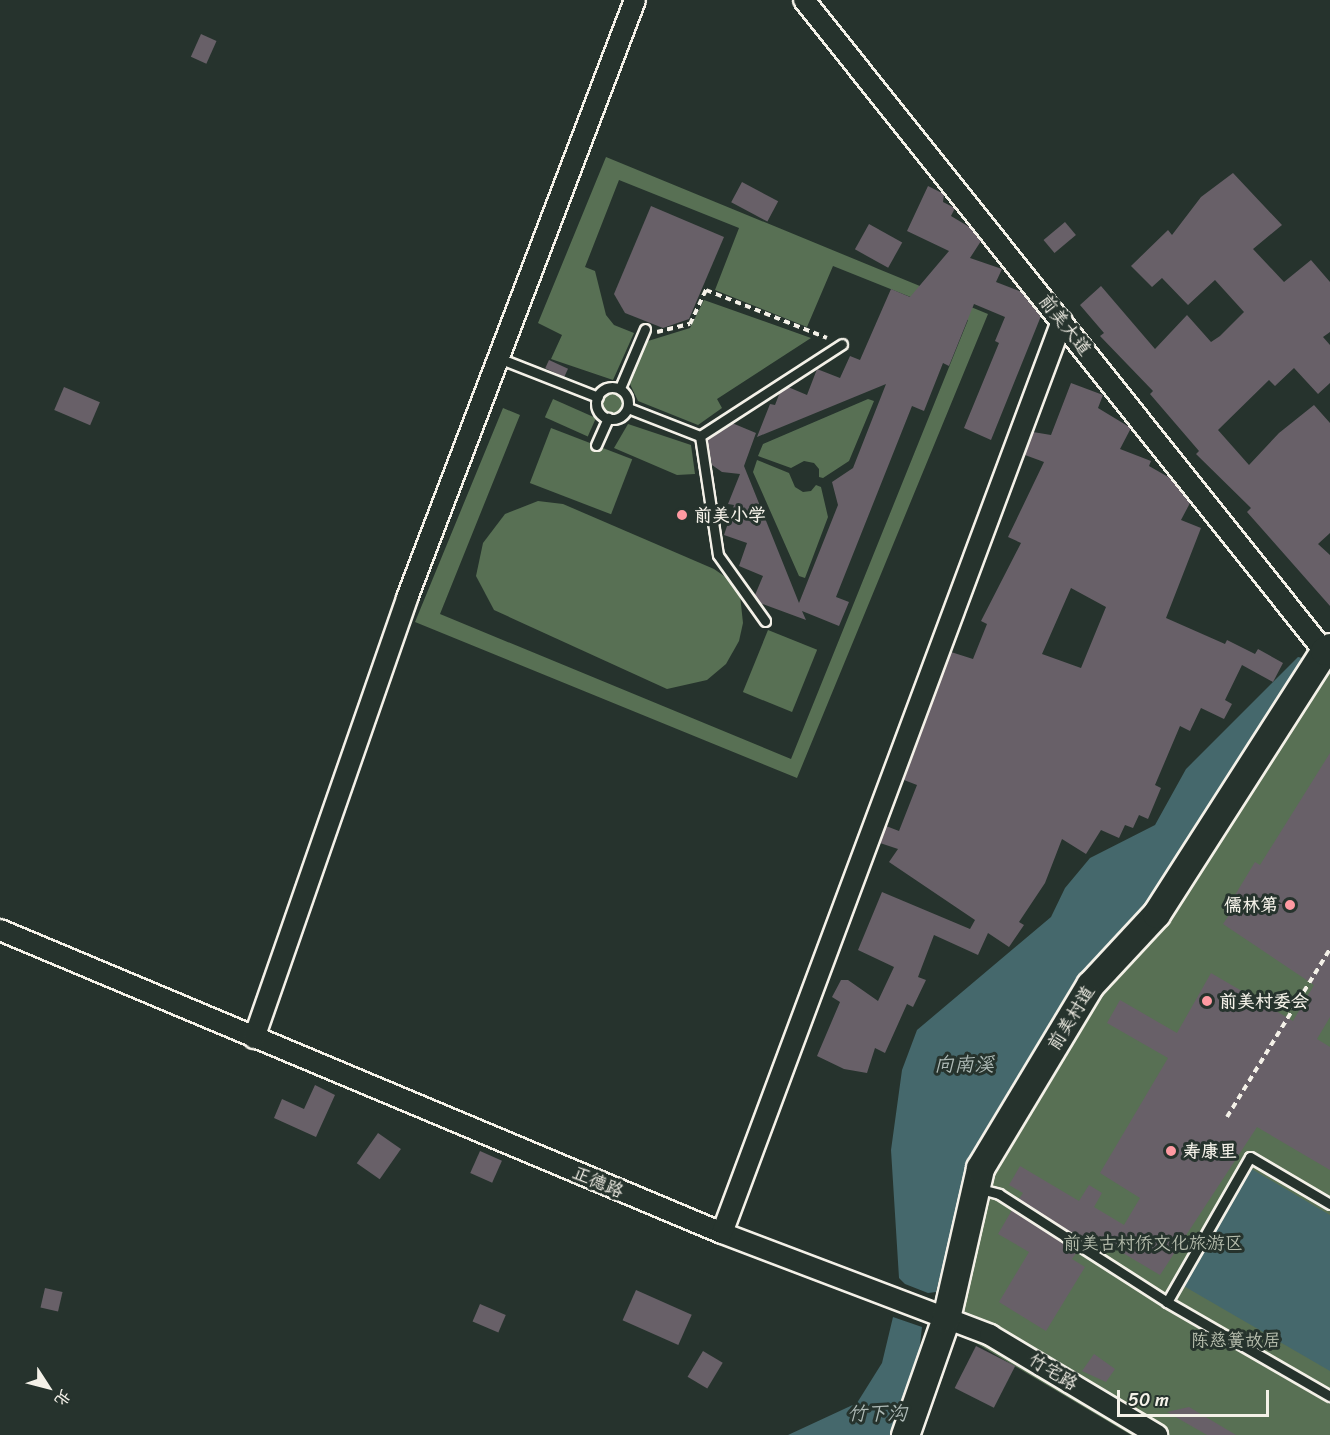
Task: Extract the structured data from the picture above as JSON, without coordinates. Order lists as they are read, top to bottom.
{
  "streets": {
    "street": [
      "前美大道",
      "前美村道",
      "正德路",
      "竹宅路"
    ]
  },
  "crossings": [
    ["前美大道", "前美村道"],
    ["前美村道", "正德路"],
    ["前美村道", "竹宅路"],
    ["正德路", "竹宅路"]
  ],
  "water": ["向南溪", "竹下沟"],
  "parks": ["前美古村侨文化旅游区", "陈慈簧故居"],
  "places": [
    "前美小学",
    "儒林第",
    "前美村委会",
    "寿康里"
  ],
  "scale_bar": "50 m",
  "north": "bottom right"
}
